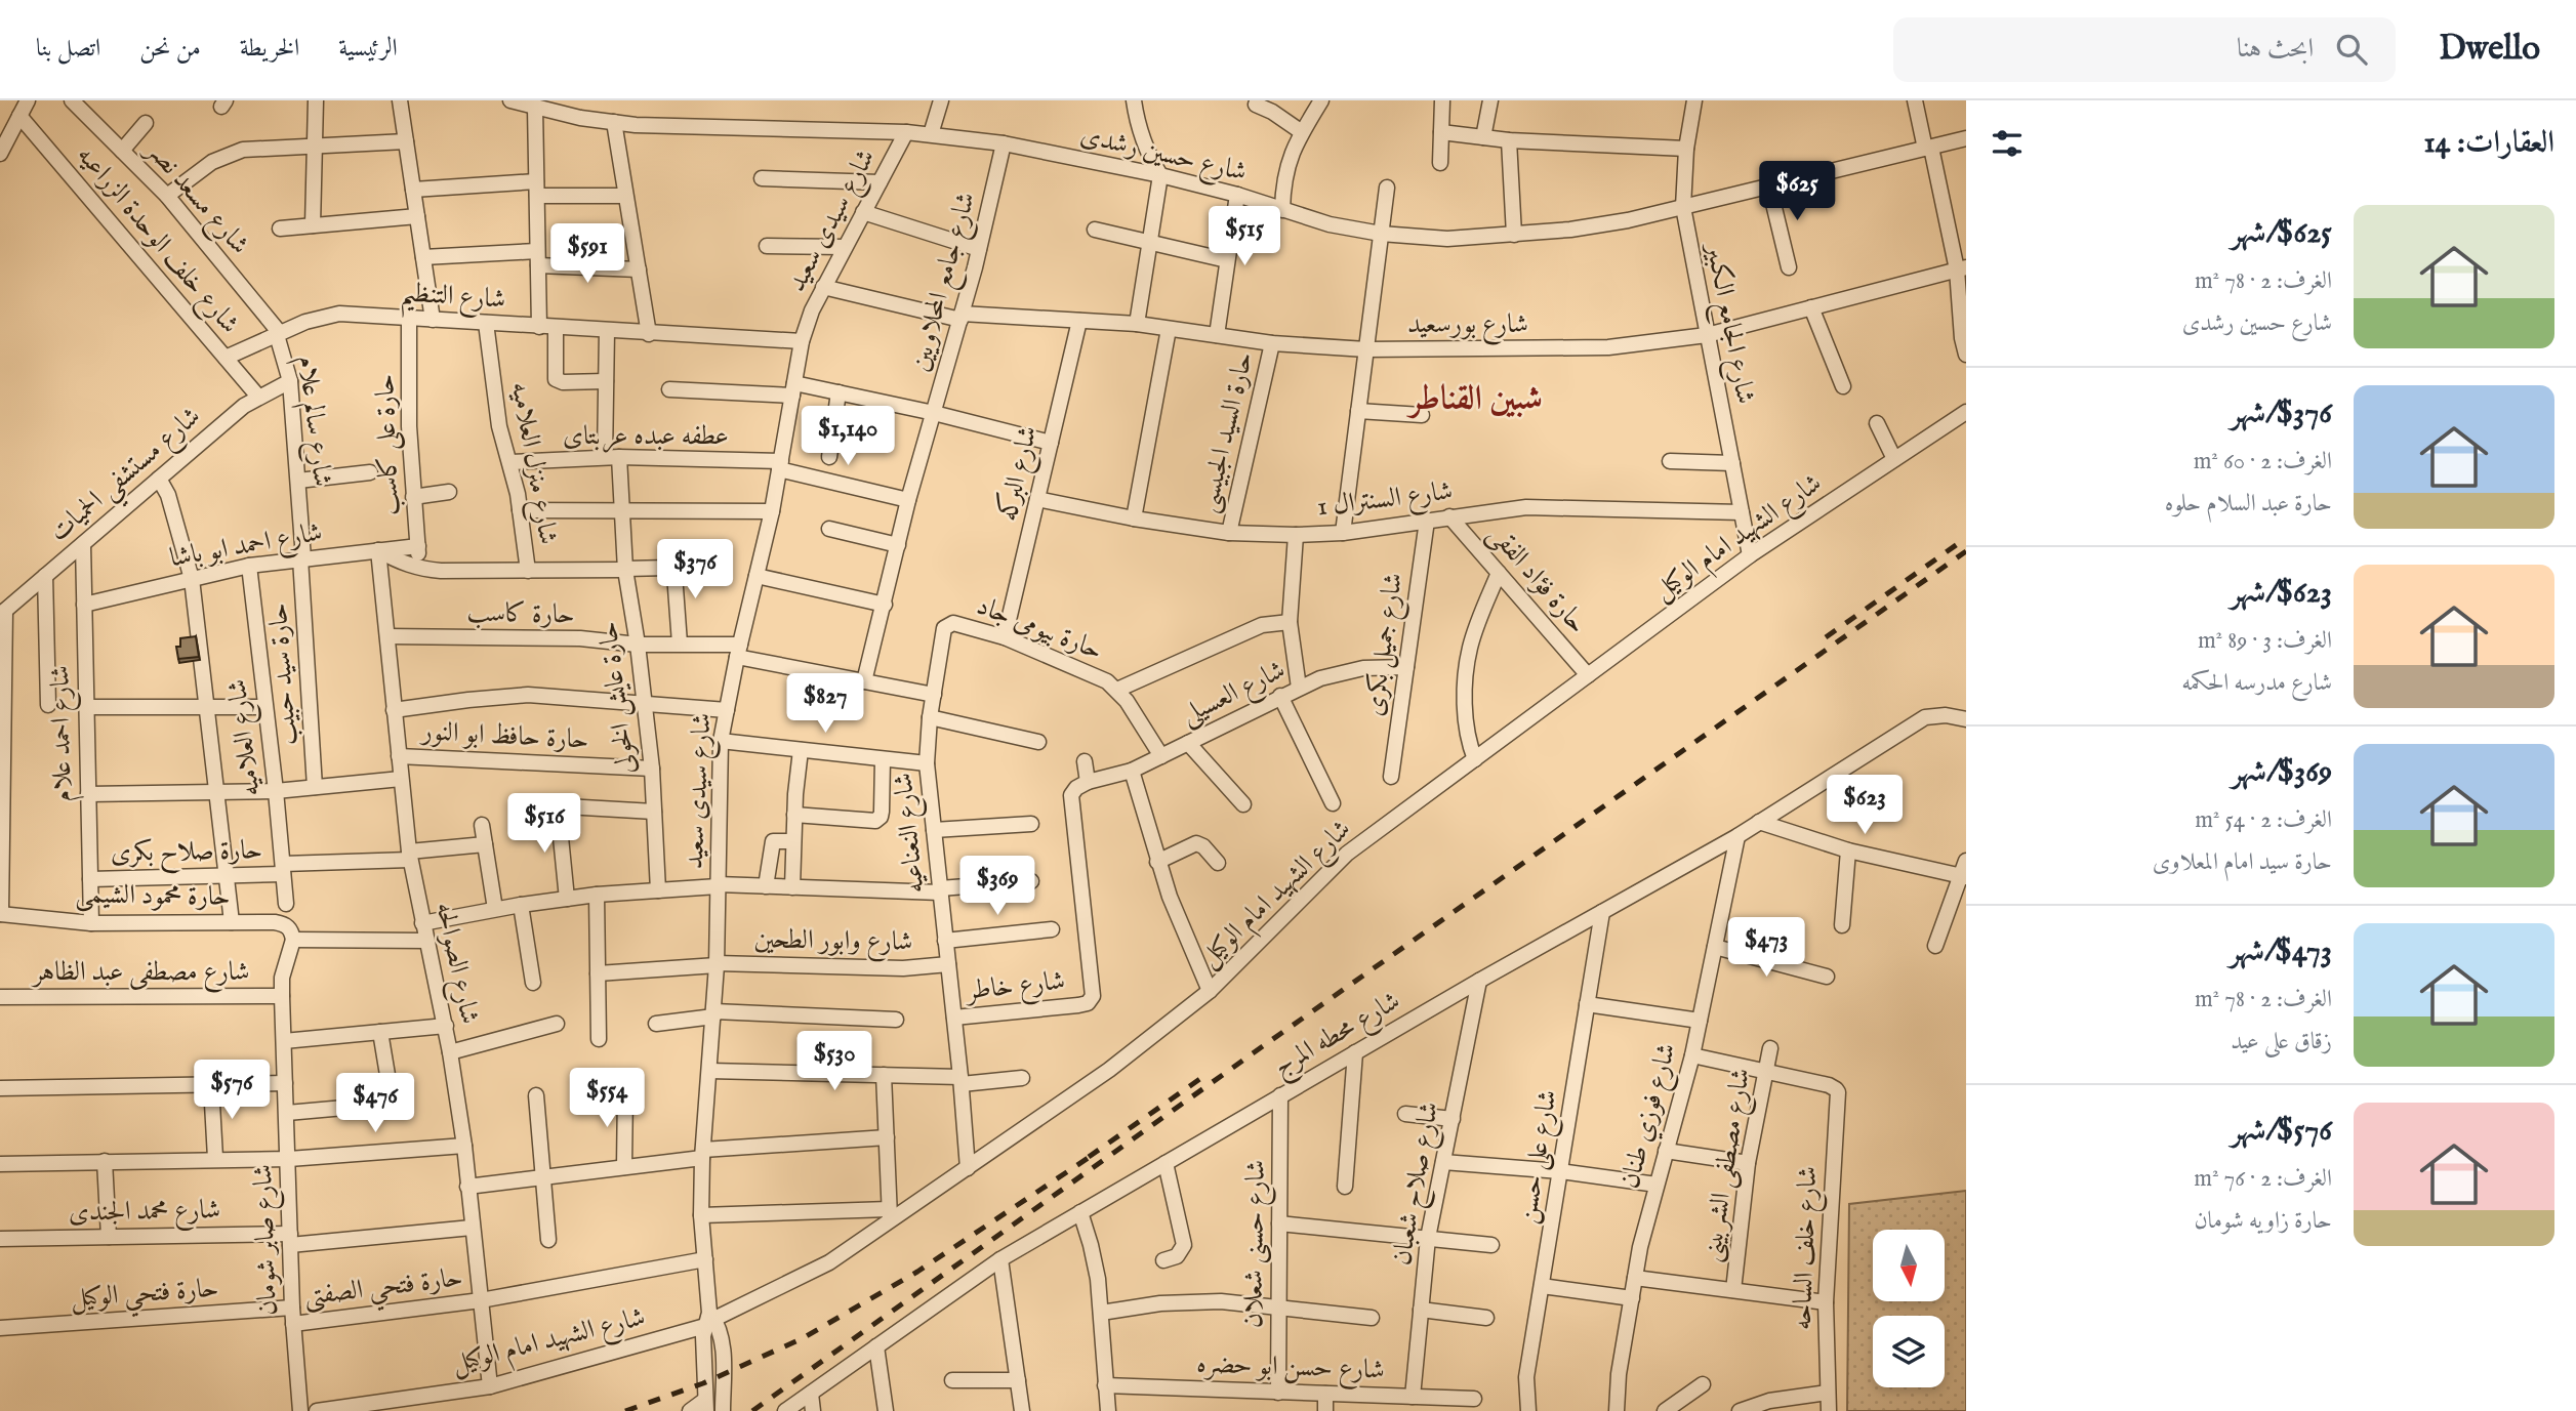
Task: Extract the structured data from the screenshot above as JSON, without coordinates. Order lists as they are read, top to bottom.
{
  "streets": {
    "street": [
      "شارع حسين رشدى",
      "شارع مسعد نصر",
      "شارع سيدى سعيد",
      "شارع خلف الوحدة الزراعيه",
      "شارع جامع المحلاويين",
      "شارع التنظيم",
      "شارع بورسعيد",
      "شارع الجامع الكبير",
      "شارع سالم علام",
      "حارة السيد الجبيسى",
      "عطفه عبده عربتاى",
      "حارة على كاسب",
      "شارع منزل العلاميه",
      "شارع البركه",
      "شارع مستشفي الحميات",
      "شارع السنترال 1",
      "شارع الشهيد امام الوكيل",
      "شارع احمد ابو باشا",
      "حارة فؤاد الفقى",
      "حارة كاسب",
      "حارة بيومى جاد",
      "شارع جميل بكرى",
      "حارة سيد حبيب",
      "شارع العسيلى",
      "حارة عايش الخولى",
      "شارع احمد علام",
      "حارة حافظ ابو النور",
      "شارع العلاميه",
      "شارع النعناعيه",
      "حارة صلاح بكرى",
      "حارة محمود الشيمى",
      "شارع وابور الطحين",
      "شارع الصوالحه",
      "شارع مصطفى عبد الظاهر",
      "شارع خاطر",
      "شارع محطه المرج",
      "شارع فوزي طنان",
      "شارع على حسن",
      "شارع مصطفى الشربينى",
      "شارع صلاح شعبان",
      "شارع محمد الجندى",
      "شارع صابر شومان",
      "شارع حسنى شعلان",
      "شارع خلف الساحه",
      "حارة فتحي الصفتى",
      "حارة فتحي الوكيل",
      "شارع حسن ابو حضره"
    ]
  },
  "crossings": [
    ["شارع حسين رشدى", "شارع سيدى سعيد"],
    ["شارع حسين رشدى", "شارع جامع المحلاويين"],
    ["شارع حسين رشدى", "شارع الجامع الكبير"],
    ["شارع مسعد نصر", "شارع التنظيم"],
    ["شارع مسعد نصر", "شارع سالم علام"],
    ["شارع سيدى سعيد", "شارع التنظيم"],
    ["شارع سيدى سعيد", "شارع بورسعيد"],
    ["شارع سيدى سعيد", "عطفه عبده عربتاى"],
    ["شارع سيدى سعيد", "شارع الشهيد امام الوكيل"],
    ["شارع سيدى سعيد", "حارة كاسب"],
    ["شارع سيدى سعيد", "شارع وابور الطحين"],
    ["شارع سيدى سعيد", "حارة فتحي الصفتى"],
    ["شارع خلف الوحدة الزراعيه", "شارع التنظيم"],
    ["شارع خلف الوحدة الزراعيه", "شارع مستشفي الحميات"],
    ["شارع جامع المحلاويين", "شارع بورسعيد"],
    ["شارع جامع المحلاويين", "عطفه عبده عربتاى"],
    ["شارع جامع المحلاويين", "حارة كاسب"],
    ["شارع التنظيم", "شارع سالم علام"],
    ["شارع التنظيم", "حارة على كاسب"],
    ["شارع التنظيم", "شارع منزل العلاميه"],
    ["شارع التنظيم", "حارة عايش الخولى"],
    ["شارع بورسعيد", "شارع الجامع الكبير"],
    ["شارع بورسعيد", "حارة السيد الجبيسى"],
    ["شارع بورسعيد", "شارع البركه"],
    ["شارع الجامع الكبير", "شارع السنترال 1"],
    ["شارع الجامع الكبير", "شارع الشهيد امام الوكيل"],
    ["شارع سالم علام", "شارع مستشفي الحميات"],
    ["شارع سالم علام", "شارع احمد ابو باشا"],
    ["شارع سالم علام", "حارة سيد حبيب"],
    ["حارة السيد الجبيسى", "شارع السنترال 1"],
    ["عطفه عبده عربتاى", "شارع منزل العلاميه"],
    ["عطفه عبده عربتاى", "حارة عايش الخولى"],
    ["حارة على كاسب", "شارع احمد ابو باشا"],
    ["شارع البركه", "شارع السنترال 1"],
    ["شارع البركه", "حارة بيومى جاد"],
    ["شارع مستشفي الحميات", "شارع احمد علام"],
    ["شارع السنترال 1", "حارة فؤاد الفقى"],
    ["شارع السنترال 1", "شارع جميل بكرى"],
    ["شارع الشهيد امام الوكيل", "حارة فؤاد الفقى"],
    ["شارع الشهيد امام الوكيل", "شارع النعناعيه"],
    ["شارع الشهيد امام الوكيل", "شارع الصوالحه"],
    ["شارع احمد ابو باشا", "حارة سيد حبيب"],
    ["شارع احمد ابو باشا", "شارع احمد علام"],
    ["شارع احمد ابو باشا", "شارع العلاميه"],
    ["شارع احمد ابو باشا", "شارع الصوالحه"],
    ["حارة كاسب", "حارة عايش الخولى"],
    ["حارة كاسب", "شارع النعناعيه"],
    ["حارة كاسب", "شارع الصوالحه"],
    ["حارة بيومى جاد", "شارع العسيلى"],
    ["حارة بيومى جاد", "شارع النعناعيه"],
    ["شارع جميل بكرى", "شارع العسيلى"],
    ["شارع العسيلى", "شارع خاطر"],
    ["حارة عايش الخولى", "حارة حافظ ابو النور"],
    ["شارع احمد علام", "حارة صلاح بكرى"],
    ["شارع احمد علام", "حارة محمود الشيمى"],
    ["حارة حافظ ابو النور", "شارع الصوالحه"],
    ["شارع العلاميه", "حارة صلاح بكرى"],
    ["شارع النعناعيه", "شارع وابور الطحين"],
    ["شارع النعناعيه", "شارع خاطر"],
    ["حارة صلاح بكرى", "شارع الصوالحه"],
    ["حارة محمود الشيمى", "شارع صابر شومان"],
    ["شارع الصوالحه", "شارع محمد الجندى"],
    ["شارع الصوالحه", "حارة فتحي الصفتى"],
    ["شارع مصطفى عبد الظاهر", "شارع صابر شومان"],
    ["شارع محطه المرج", "شارع فوزي طنان"],
    ["شارع محطه المرج", "شارع على حسن"],
    ["شارع محطه المرج", "شارع صلاح شعبان"],
    ["شارع محطه المرج", "شارع حسنى شعلان"],
    ["شارع مصطفى الشربينى", "شارع خلف الساحه"],
    ["شارع صلاح شعبان", "شارع حسن ابو حضره"],
    ["شارع محمد الجندى", "شارع صابر شومان"],
    ["شارع صابر شومان", "حارة فتحي الصفتى"],
    ["شارع صابر شومان", "حارة فتحي الوكيل"],
    ["شارع حسنى شعلان", "شارع حسن ابو حضره"]
  ],
  "districts": ["شبين القناطر"],
  "north": "bottom",
  "page": {
    "header": "Dwello",
    "search": "ابحث هنا",
    "nav": [
      "الرئيسية",
      "الخريطة",
      "من نحن",
      "اتصل بنا"
    ],
    "heading": "العقارات: 14",
    "price": [
      "$625",
      "$515",
      "$591",
      "$1,140",
      "$376",
      "$827",
      "$623",
      "$516",
      "$369",
      "$473",
      "$530",
      "$576",
      "$554",
      "$476"
    ],
    "list": [
      {
        "name": "$625/شهر",
        "note": "الغرف: 2 · 78 m² · شارع حسين رشدى"
      },
      {
        "name": "$376/شهر",
        "note": "الغرف: 2 · 60 m² · حارة عبد السلام حلوه"
      },
      {
        "name": "$623/شهر",
        "note": "الغرف: 3 · 89 m² · شارع مدرسه الحكمه"
      },
      {
        "name": "$369/شهر",
        "note": "الغرف: 2 · 54 m² · حارة سيد امام المعلاوى"
      },
      {
        "name": "$473/شهر",
        "note": "الغرف: 2 · 78 m² · زقاق على عيد"
      },
      {
        "name": "$576/شهر",
        "note": "الغرف: 2 · 76 m² · حارة زاويه شومان"
      }
    ]
  }
}
